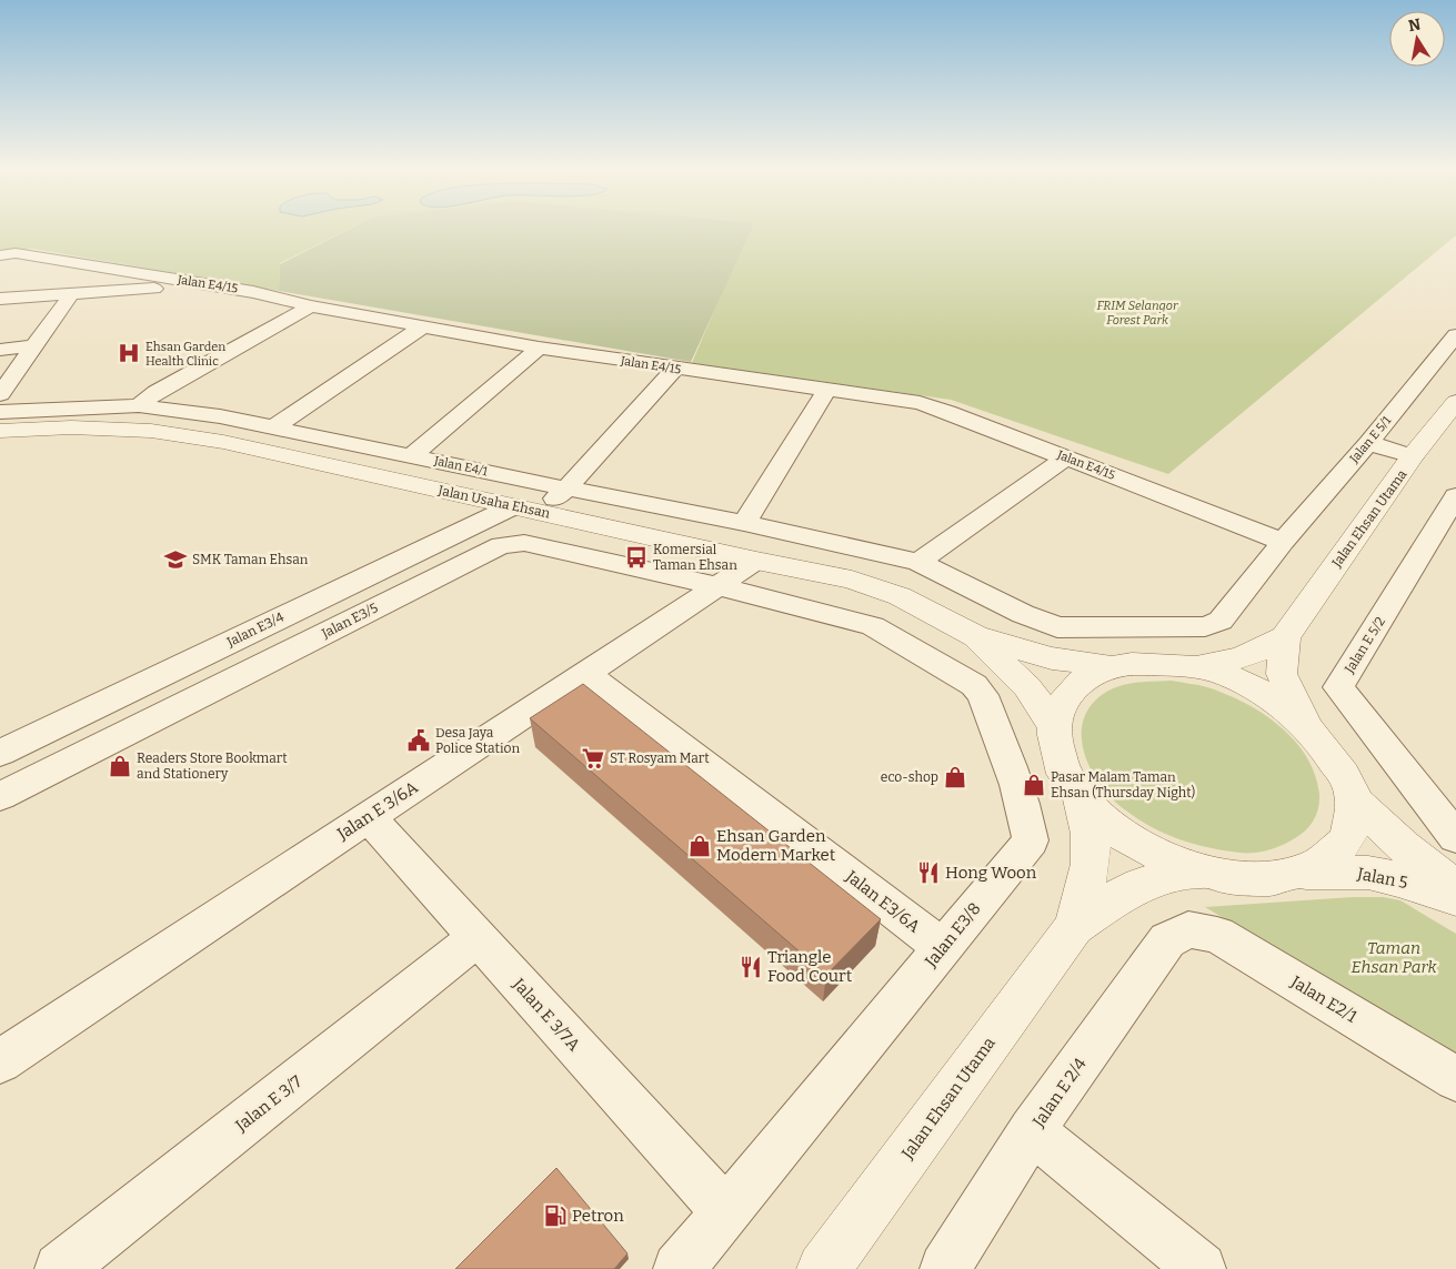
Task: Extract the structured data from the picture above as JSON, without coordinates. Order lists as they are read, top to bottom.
{
  "streets": {
    "street": [
      "Jalan E4/15",
      "Jalan E 5/1",
      "Jalan E4/1",
      "Jalan Usaha Ehsan",
      "Jalan Ehsan Utama",
      "Jalan E3/5",
      "Jalan E3/4",
      "Jalan E 5/2",
      "Jalan E 3/6A",
      "Jalan 5",
      "Jalan E3/6A",
      "Jalan E3/8",
      "Jalan E2/1",
      "Jalan E 3/7A",
      "Jalan E 2/4",
      "Jalan E 3/7"
    ]
  },
  "crossings": [
    ["Jalan E4/15", "Jalan E 5/1"],
    ["Jalan E 5/1", "Jalan E4/1"],
    ["Jalan Usaha Ehsan", "Jalan Ehsan Utama"],
    ["Jalan Usaha Ehsan", "Jalan E3/4"],
    ["Jalan Usaha Ehsan", "Jalan E 3/6A"],
    ["Jalan E3/5", "Jalan E 3/6A"],
    ["Jalan E3/5", "Jalan E3/8"],
    ["Jalan E 3/6A", "Jalan E3/6A"],
    ["Jalan E 3/6A", "Jalan E3/8"],
    ["Jalan E 3/6A", "Jalan E 3/7A"],
    ["Jalan E3/6A", "Jalan E3/8"],
    ["Jalan E3/8", "Jalan E 3/7A"],
    ["Jalan E2/1", "Jalan E 2/4"],
    ["Jalan E 3/7A", "Jalan E 3/7"]
  ],
  "parks": ["FRIM Selangor Forest Park", "Taman Ehsan Park"],
  "places": {
    "hospital": ["Ehsan Garden Health Clinic"],
    "bus stop": ["Komersial Taman Ehsan"],
    "school or university": ["SMK Taman Ehsan"],
    "public building": ["Desa Jaya Police Station"],
    "supermarket": ["ST Rosyam Mart"],
    "shop": [
      "Readers Store Bookmart and Stationery",
      "eco-shop",
      "Pasar Malam Taman Ehsan (Thursday Night)",
      "Ehsan Garden Modern Market"
    ],
    "restaurant": ["Hong Woon", "Triangle Food Court"],
    "fuel station": ["Petron"]
  },
  "north": "top"
}
